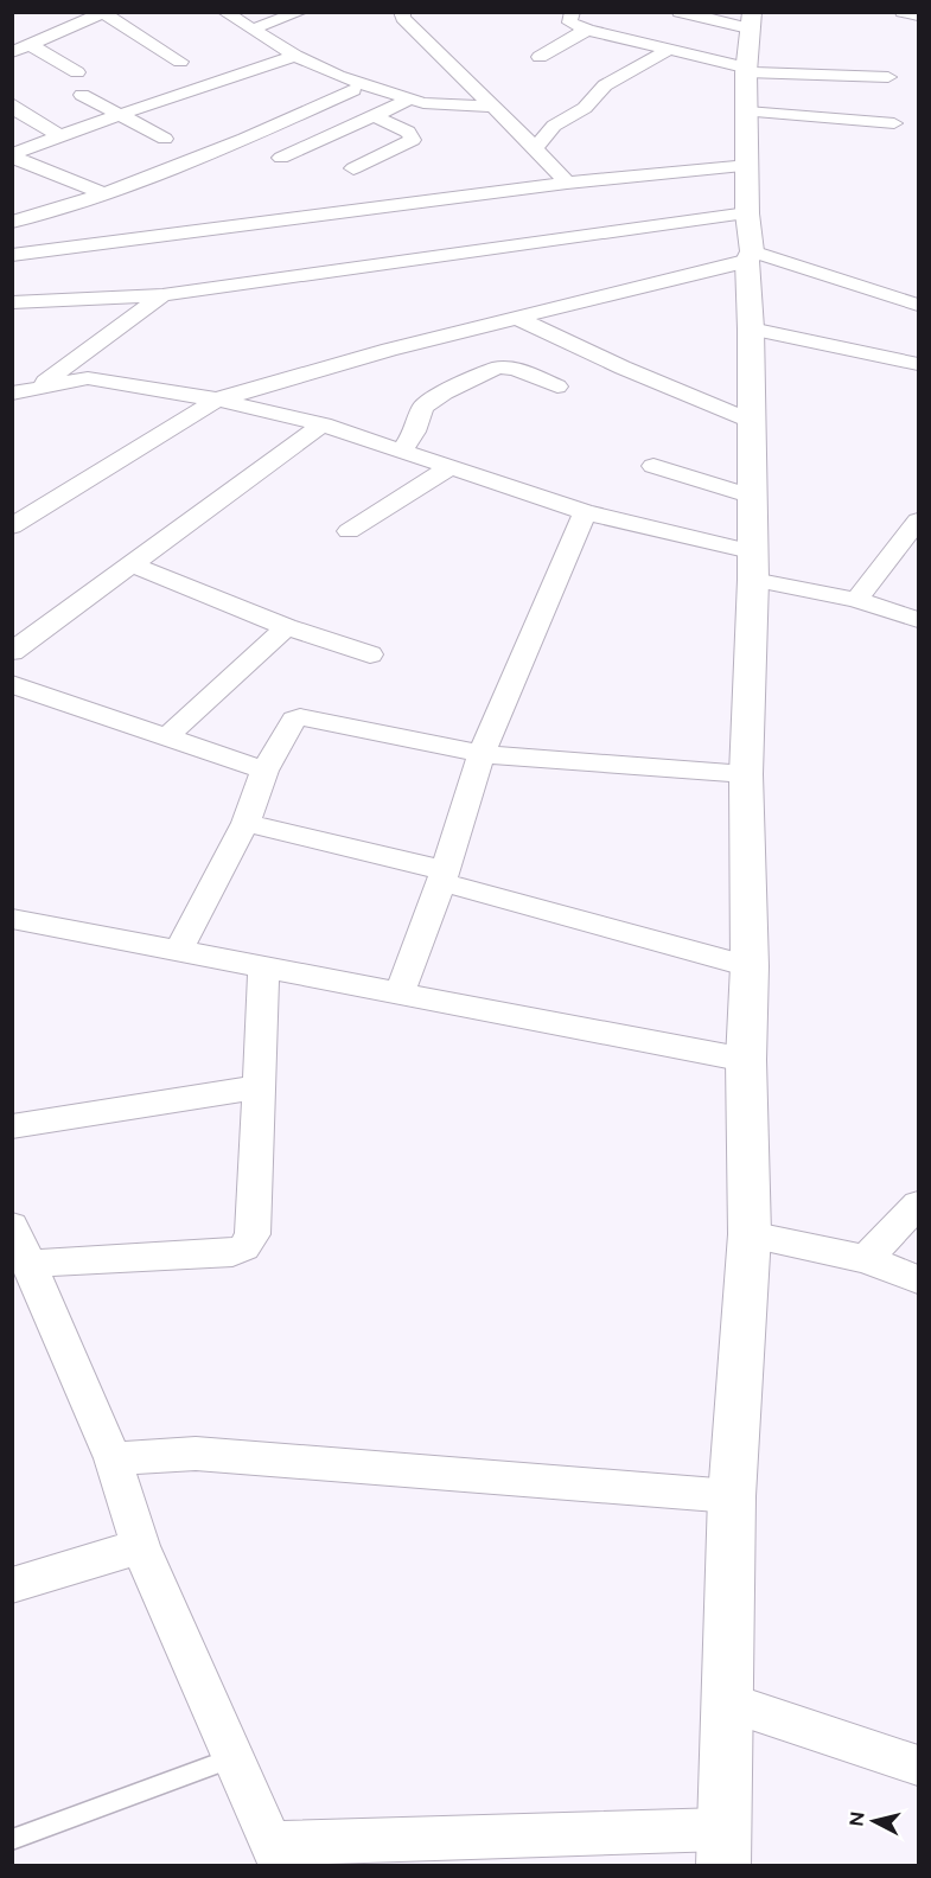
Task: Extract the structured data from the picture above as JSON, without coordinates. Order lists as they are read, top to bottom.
{
  "north": "left"
}
